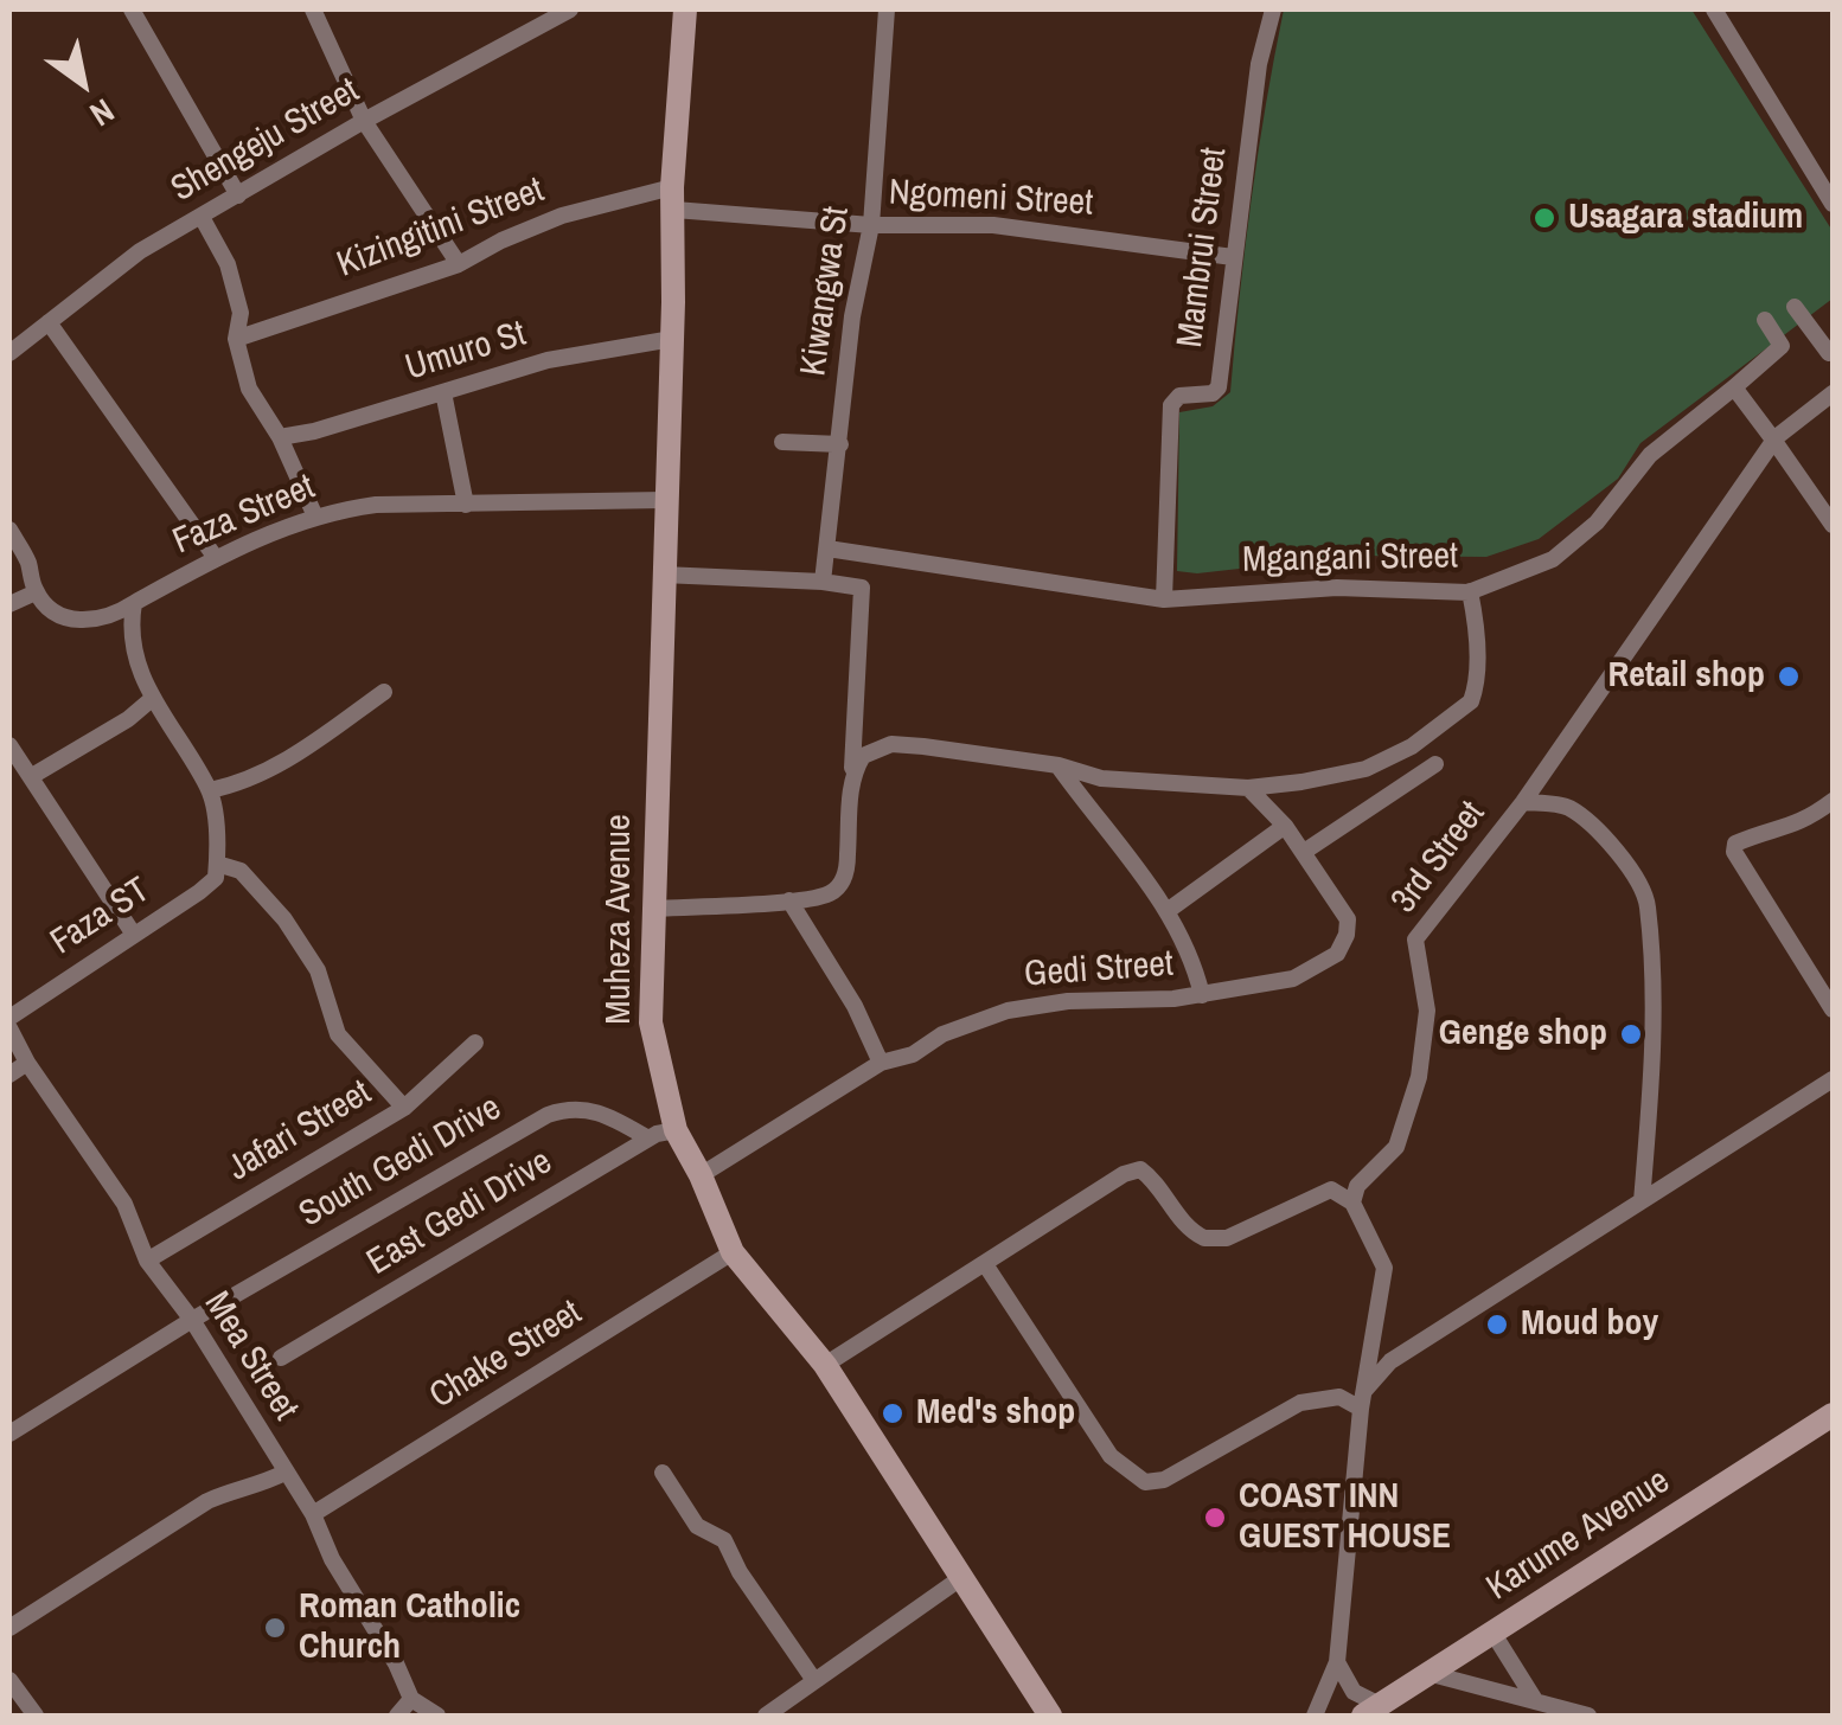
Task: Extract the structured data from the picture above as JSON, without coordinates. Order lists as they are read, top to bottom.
{
  "streets": {
    "street": [
      "Shengeju Street",
      "Ngomeni Street",
      "Kizingitini Street",
      "Mambrui Street",
      "Kiwangwa St",
      "Umuro St",
      "Faza Street",
      "Mgangani Street",
      "3rd Street",
      "Faza ST",
      "Muheza Avenue",
      "Gedi Street",
      "Jafari Street",
      "South Gedi Drive",
      "East Gedi Drive",
      "Chake Street",
      "Mea Street",
      "Karume Avenue"
    ]
  },
  "crossings": [
    ["Ngomeni Street", "Kizingitini Street"],
    ["Ngomeni Street", "Mambrui Street"],
    ["Ngomeni Street", "Kiwangwa St"],
    ["Ngomeni Street", "Muheza Avenue"],
    ["Kizingitini Street", "Muheza Avenue"],
    ["Mambrui Street", "Mgangani Street"],
    ["Kiwangwa St", "Mgangani Street"],
    ["Umuro St", "Muheza Avenue"],
    ["Faza Street", "Muheza Avenue"],
    ["Muheza Avenue", "Gedi Street"],
    ["Muheza Avenue", "East Gedi Drive"],
    ["Muheza Avenue", "Chake Street"],
    ["Jafari Street", "Mea Street"],
    ["South Gedi Drive", "East Gedi Drive"],
    ["South Gedi Drive", "Mea Street"],
    ["Chake Street", "Mea Street"]
  ],
  "places": [
    "Usagara stadium",
    "Retail shop",
    "Genge shop",
    "Moud boy",
    "Med's shop",
    "COAST INN GUEST HOUSE",
    "Roman Catholic Church"
  ],
  "north": "bottom right"
}
